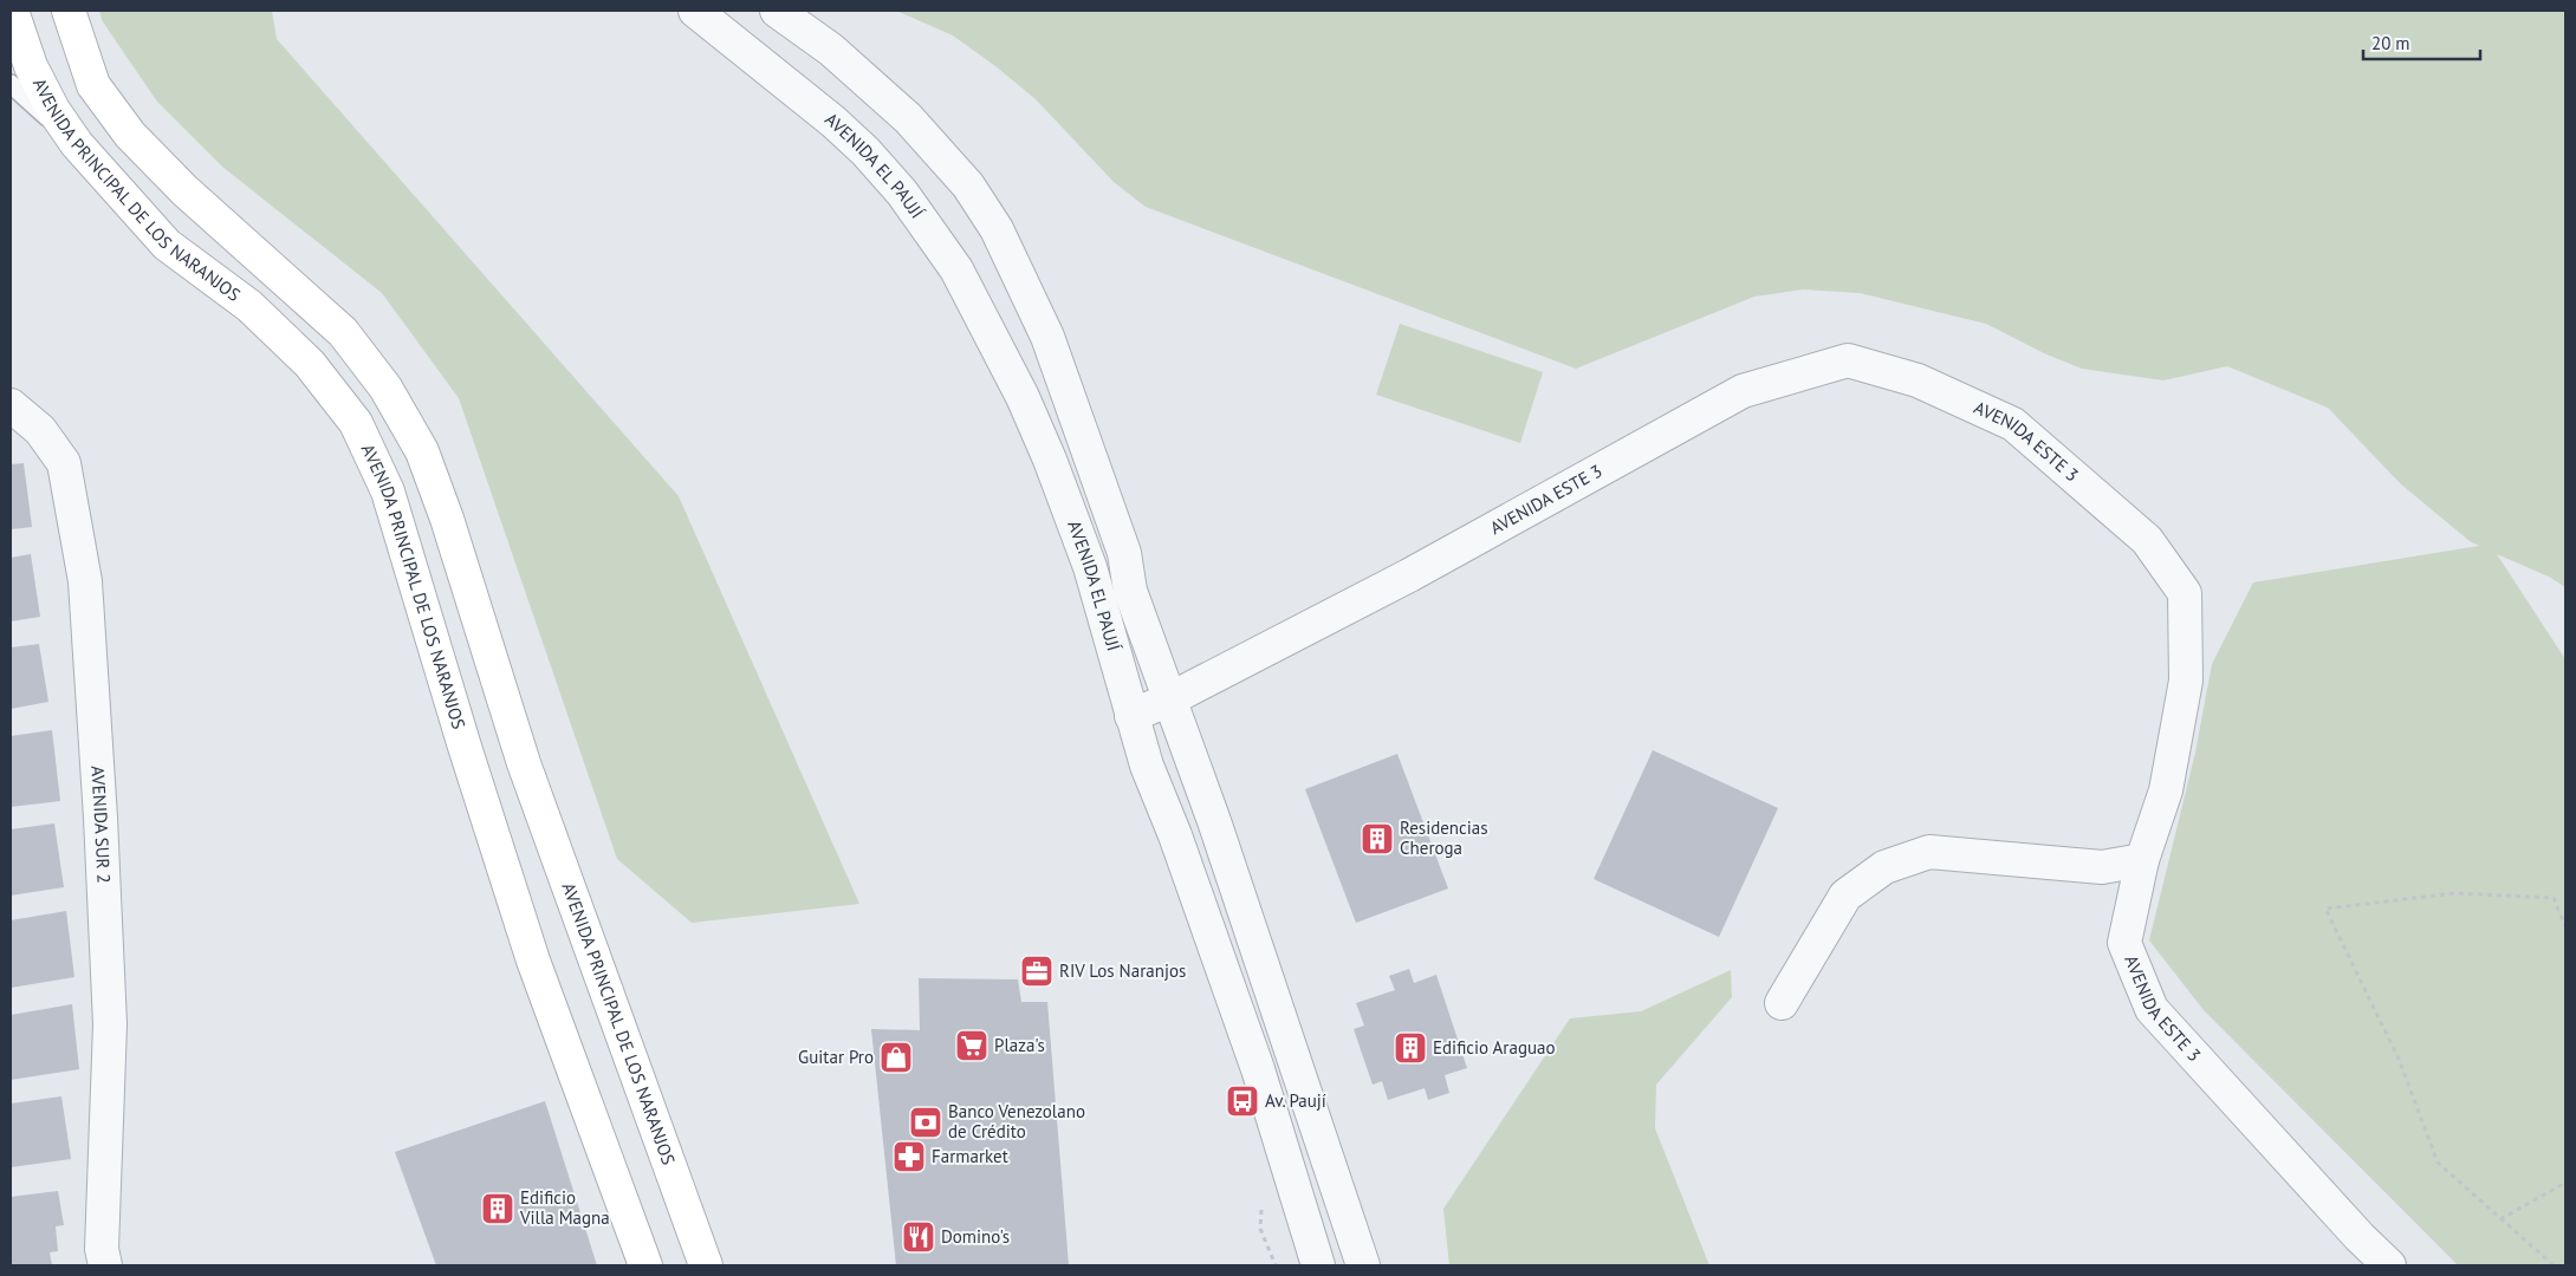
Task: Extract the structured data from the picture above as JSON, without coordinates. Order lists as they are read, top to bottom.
{
  "streets": {
    "main road": ["AVENIDA PRINCIPAL DE LOS NARANJOS"],
    "street": ["AVENIDA EL PAUJÍ", "AVENIDA ESTE 3", "AVENIDA SUR 2"]
  },
  "crossings": [
    ["AVENIDA EL PAUJÍ", "AVENIDA ESTE 3"]
  ],
  "places": {
    "building": ["Residencias Cheroga", "Edificio Araguao", "Edificio Villa Magna"],
    "office": ["RIV Los Naranjos"],
    "supermarket": ["Plaza's"],
    "shop": ["Guitar Pro"],
    "bus stop": ["Av. Paují"],
    "bank": ["Banco Venezolano de Crédito"],
    "pharmacy": ["Farmarket"],
    "restaurant": ["Domino's"]
  },
  "scale_bar": "20 m"
}
